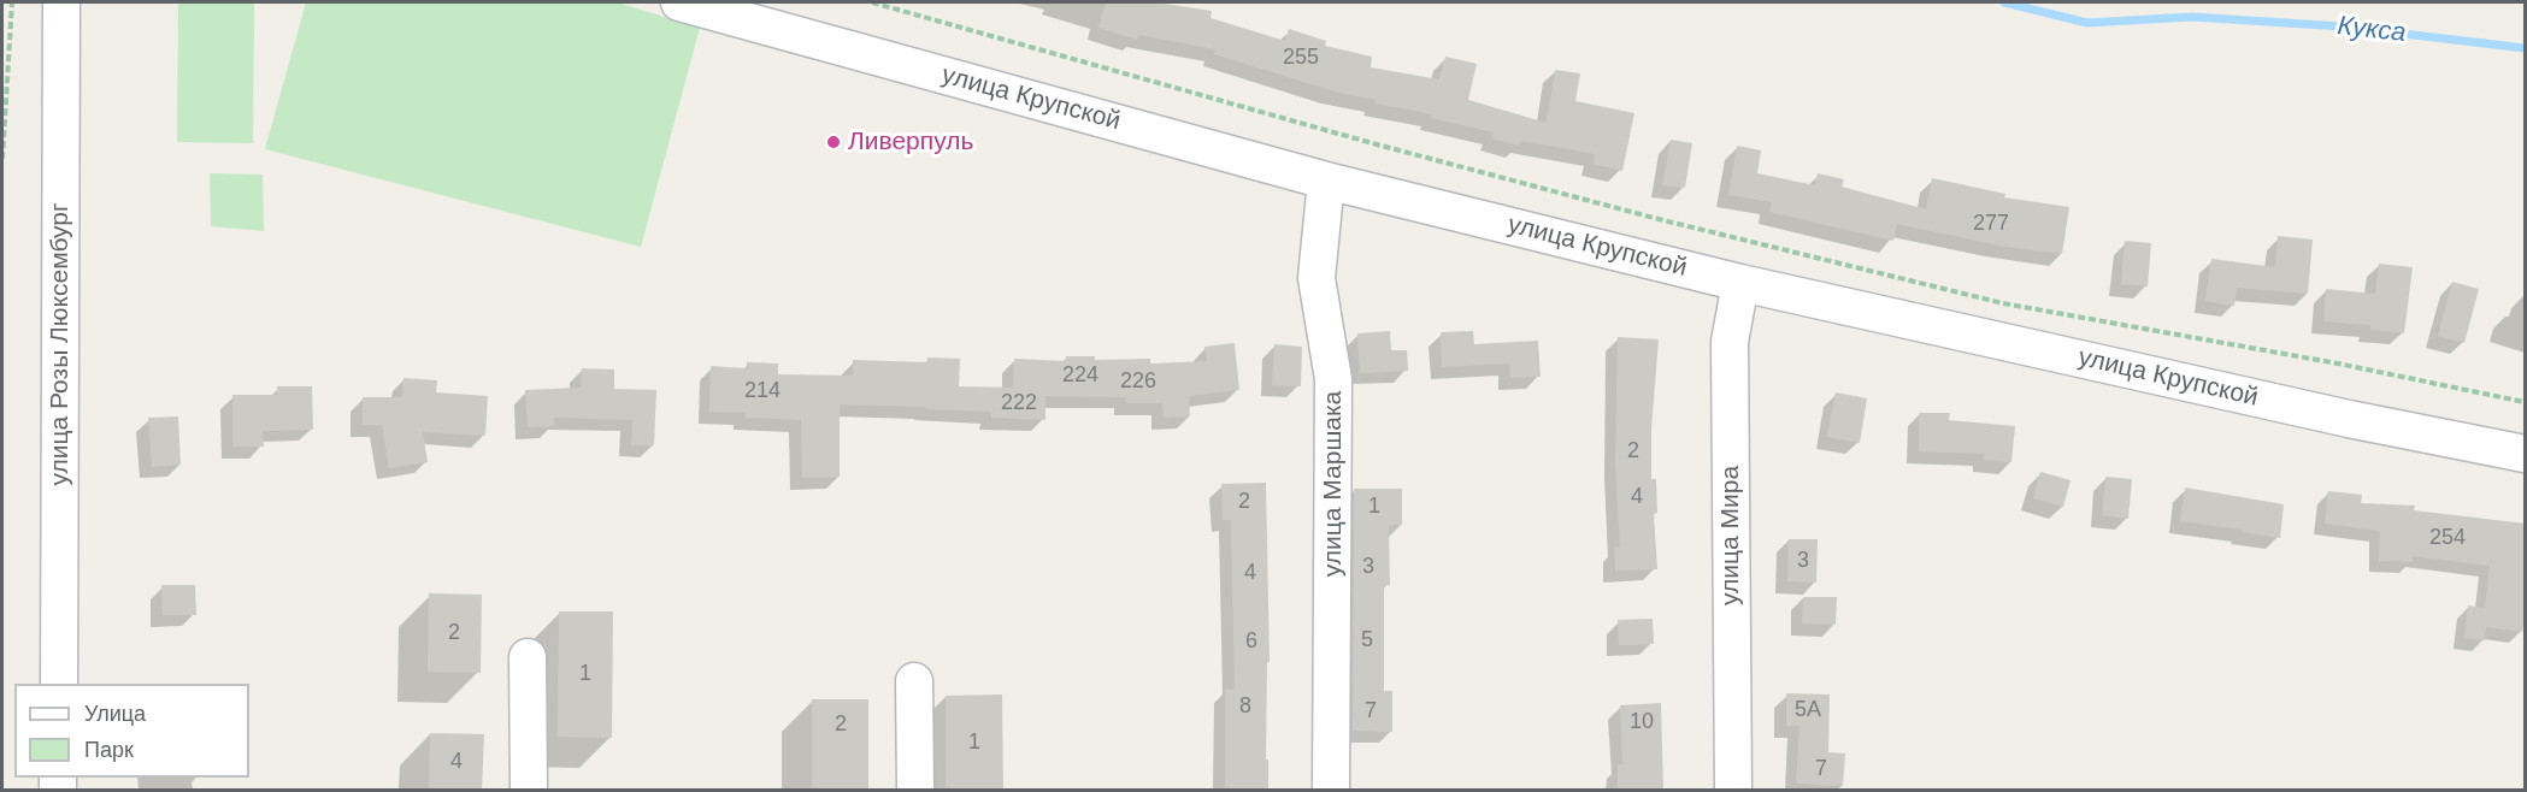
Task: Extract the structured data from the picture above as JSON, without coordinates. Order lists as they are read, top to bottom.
{
  "streets": {
    "street": [
      "улица Крупской",
      "улица Розы Люксембург",
      "улица Маршака",
      "улица Мира"
    ]
  },
  "crossings": [
    ["улица Крупской", "улица Маршака"],
    ["улица Крупской", "улица Мира"]
  ],
  "water": ["Кукса"],
  "places": ["Ливерпуль"],
  "house_numbers": [
    "255",
    "277",
    "224",
    "226",
    "214",
    "222",
    "2",
    "4",
    "2",
    "1",
    "254",
    "3",
    "3",
    "4",
    "2",
    "5",
    "6",
    "1",
    "8",
    "5А",
    "7",
    "10",
    "2",
    "1",
    "4",
    "7"
  ],
  "legend": ["Улица", "Парк"]
}
